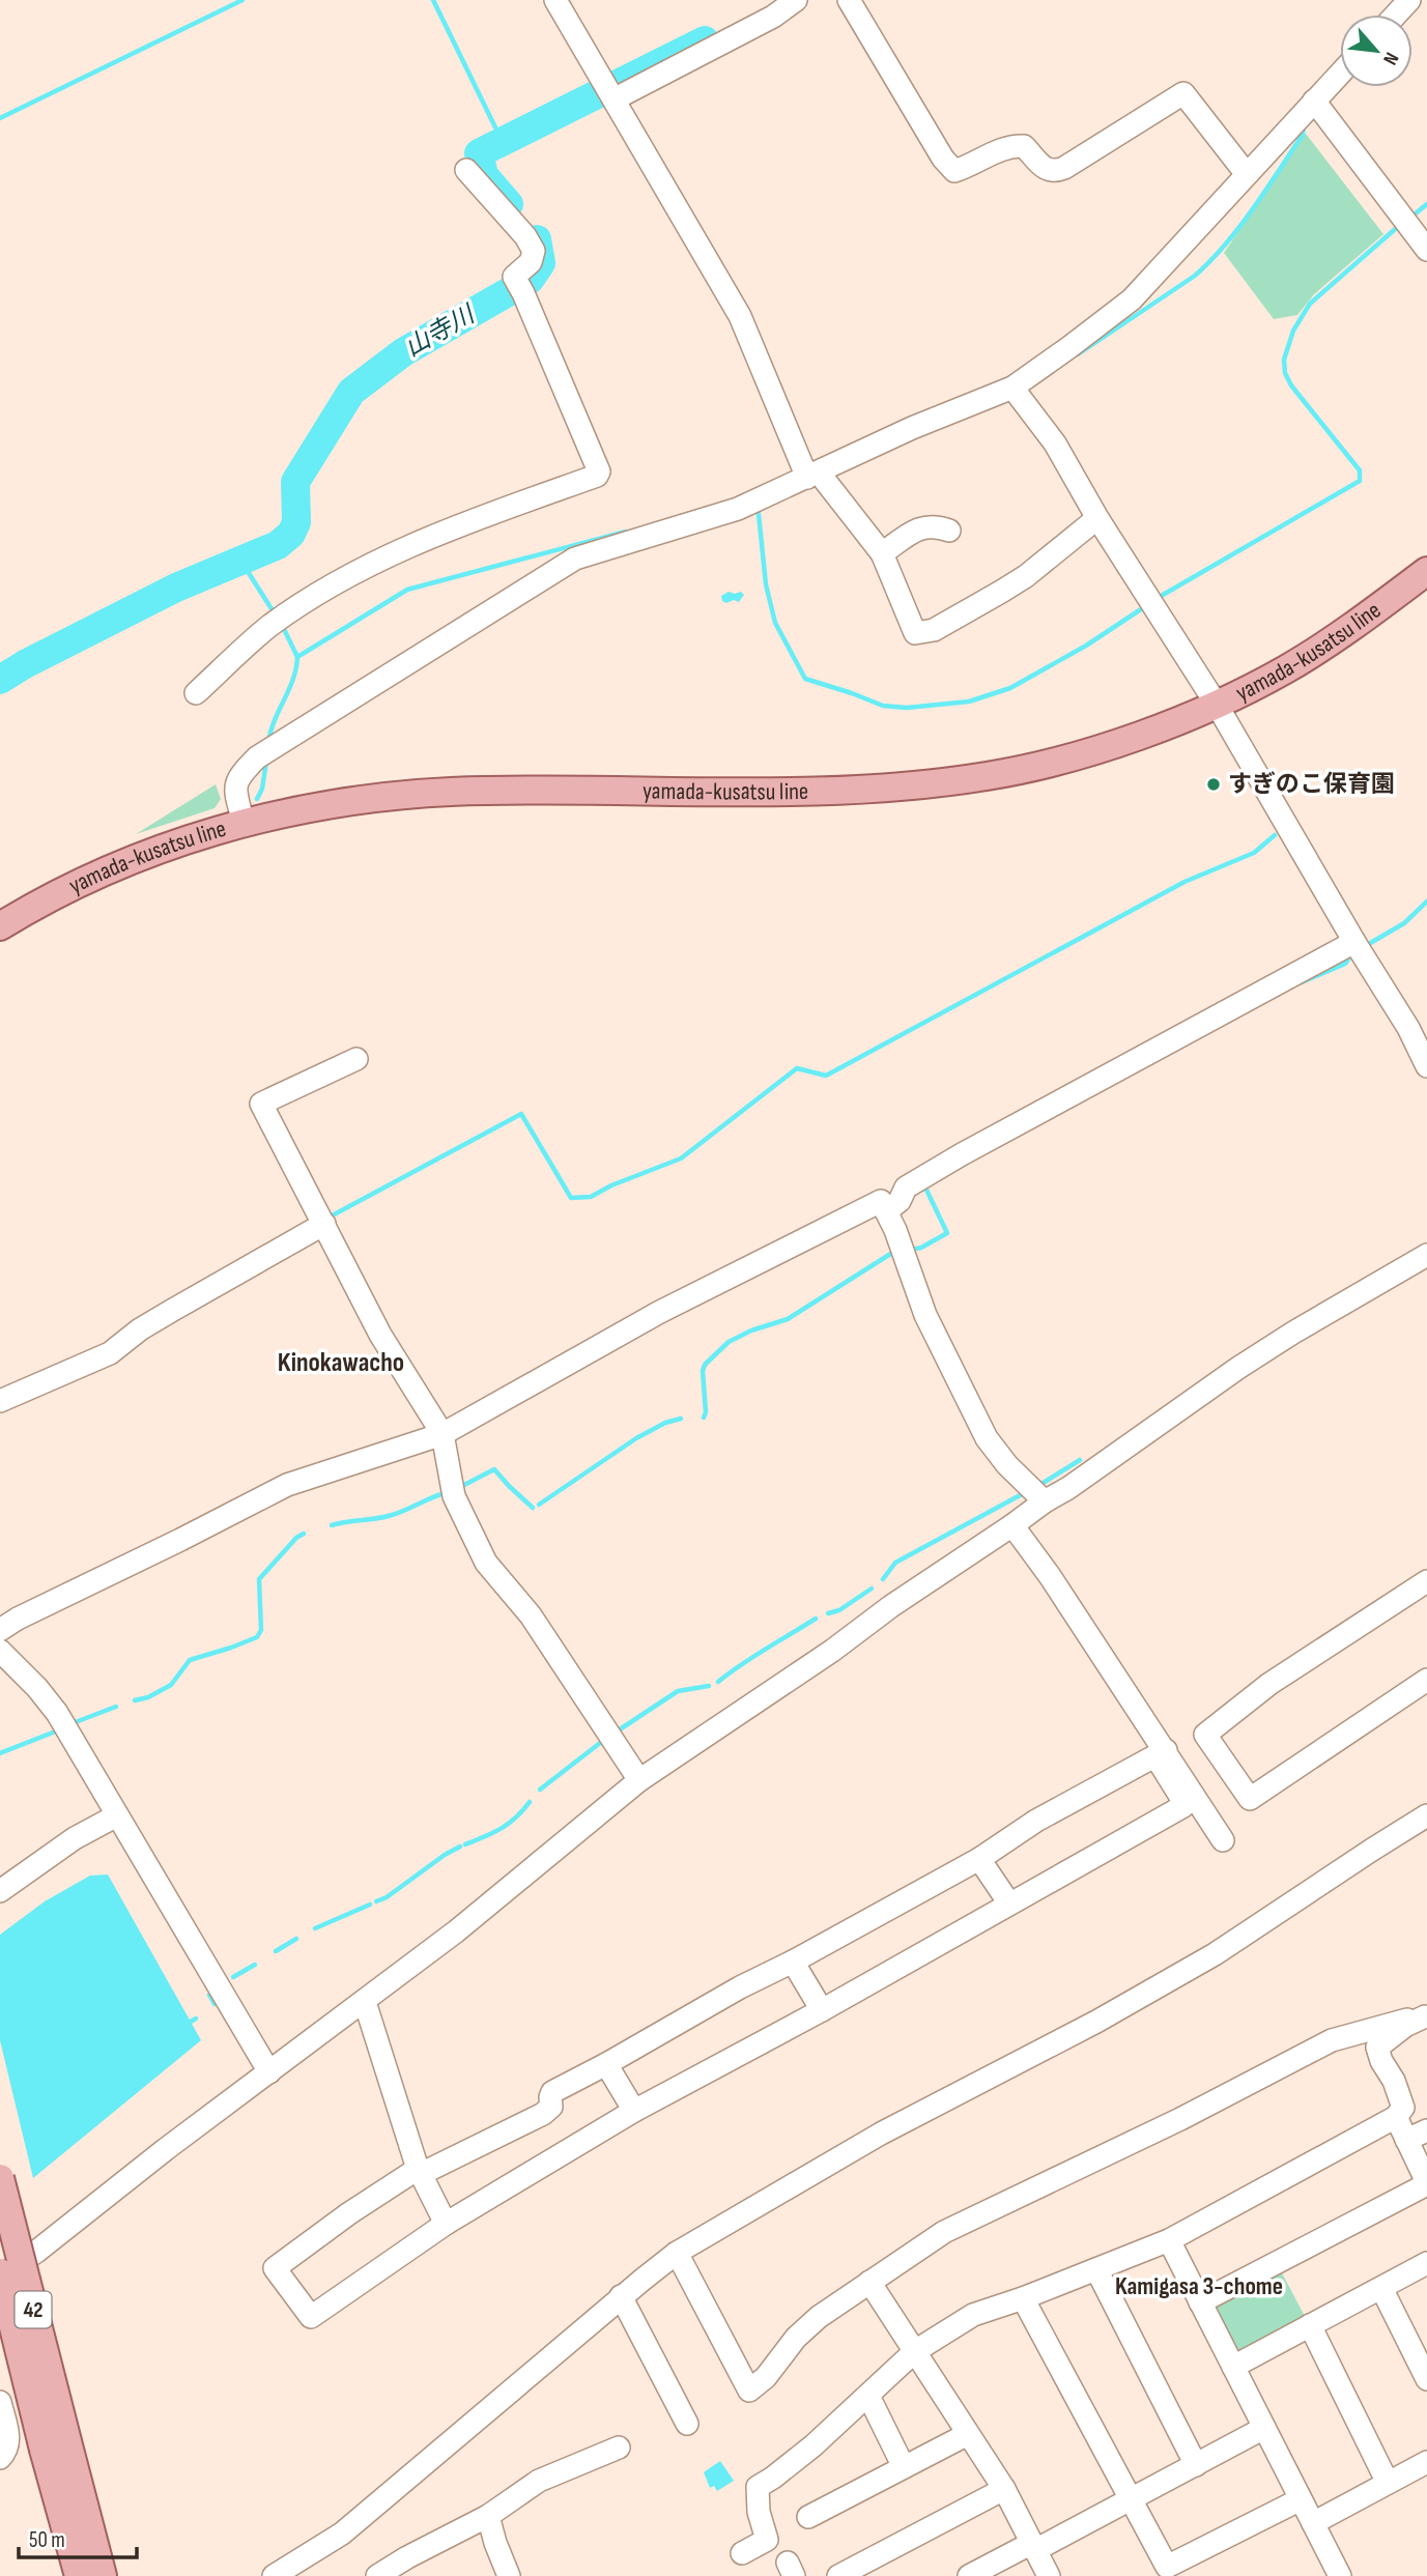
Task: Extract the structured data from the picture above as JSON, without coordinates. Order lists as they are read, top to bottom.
{
  "streets": {
    "main road": ["yamada-kusatsu line", "42"]
  },
  "districts": ["Kinokawacho", "Kamigasa 3-chome"],
  "water": ["山寺川"],
  "places": ["すぎのこ保育園"],
  "scale_bar": "50 m",
  "north": "bottom right"
}
